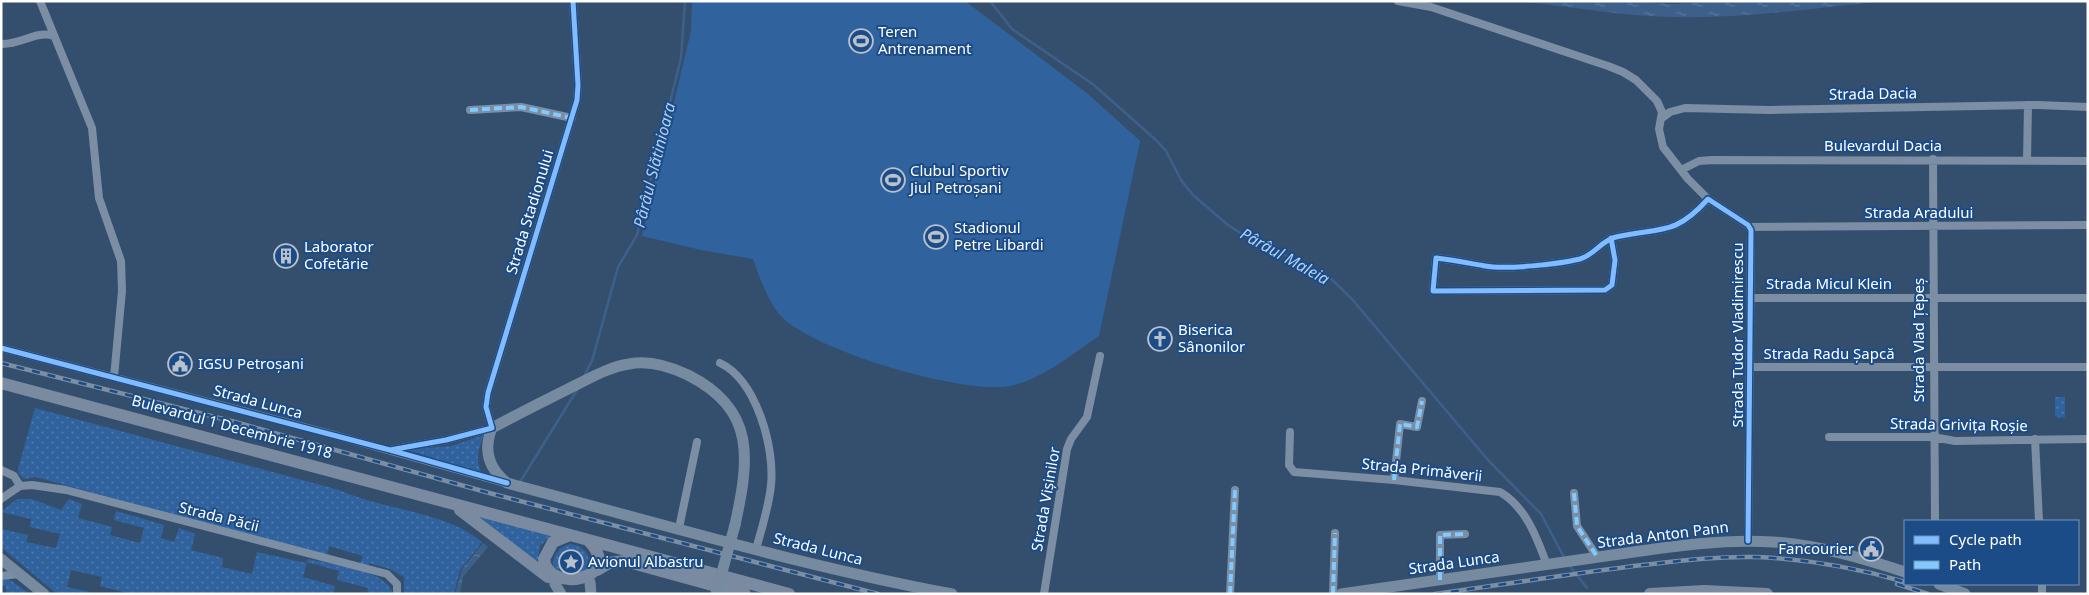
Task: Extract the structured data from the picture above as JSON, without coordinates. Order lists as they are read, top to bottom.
{
  "streets": {
    "main road": ["Strada Lunca", "Bulevardul 1 Decembrie 1918", "Strada Anton Pann"],
    "street": [
      "Strada Dacia",
      "Bulevardul Dacia",
      "Strada Stadionului",
      "Strada Aradului",
      "Strada Micul Klein",
      "Strada Tudor Vladimirescu",
      "Strada Vlad Țepeș",
      "Strada Radu Șapcă",
      "Strada Grivița Roșie",
      "Strada Primăverii",
      "Strada Vișinilor",
      "Strada Păcii"
    ]
  },
  "crossings": [
    ["Strada Dacia", "Strada Tudor Vladimirescu"],
    ["Bulevardul Dacia", "Strada Tudor Vladimirescu"],
    ["Bulevardul Dacia", "Strada Vlad Țepeș"],
    ["Strada Aradului", "Strada Tudor Vladimirescu"],
    ["Strada Aradului", "Strada Vlad Țepeș"],
    ["Strada Micul Klein", "Strada Tudor Vladimirescu"],
    ["Strada Micul Klein", "Strada Vlad Țepeș"],
    ["Strada Tudor Vladimirescu", "Strada Radu Șapcă"],
    ["Strada Tudor Vladimirescu", "Strada Anton Pann"],
    ["Strada Vlad Țepeș", "Strada Radu Șapcă"],
    ["Strada Vlad Țepeș", "Strada Grivița Roșie"],
    ["Strada Lunca", "Strada Primăverii"],
    ["Strada Lunca", "Strada Anton Pann"]
  ],
  "water": ["Pârâul Slătinioara", "Pârâul Maleia"],
  "places": {
    "sports": ["Teren Antrenament", "Clubul Sportiv Jiul Petroșani", "Stadionul Petre Libardi"],
    "building": ["Laborator Cofetărie"],
    "church": ["Biserica Sânonilor"],
    "public building": ["IGSU Petroșani", "Fancourier"],
    "place": ["Avionul Albastru"]
  },
  "legend": ["Cycle path", "Path"]
}
